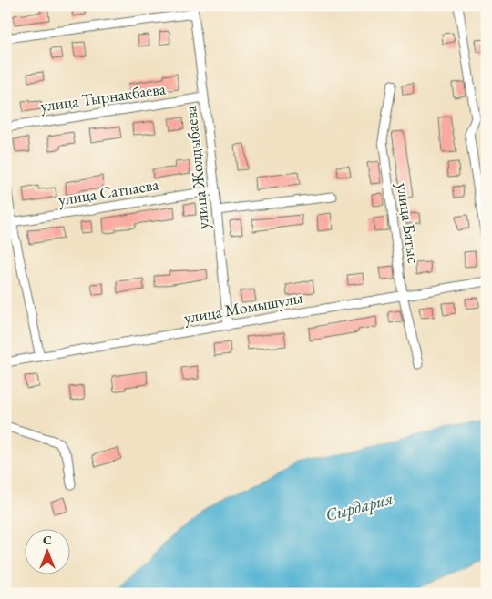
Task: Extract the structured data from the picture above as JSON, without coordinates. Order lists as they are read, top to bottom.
{
  "streets": {
    "street": [
      "улица Тырнакбаева",
      "улица Жолдыбаева",
      "улица Сатпаева",
      "улица Батыс",
      "улица Момышулы"
    ]
  },
  "crossings": [
    ["улица Тырнакбаева", "улица Жолдыбаева"],
    ["улица Жолдыбаева", "улица Сатпаева"],
    ["улица Жолдыбаева", "улица Момышулы"],
    ["улица Батыс", "улица Момышулы"]
  ],
  "water": ["Сырдария"],
  "north": "top"
}
